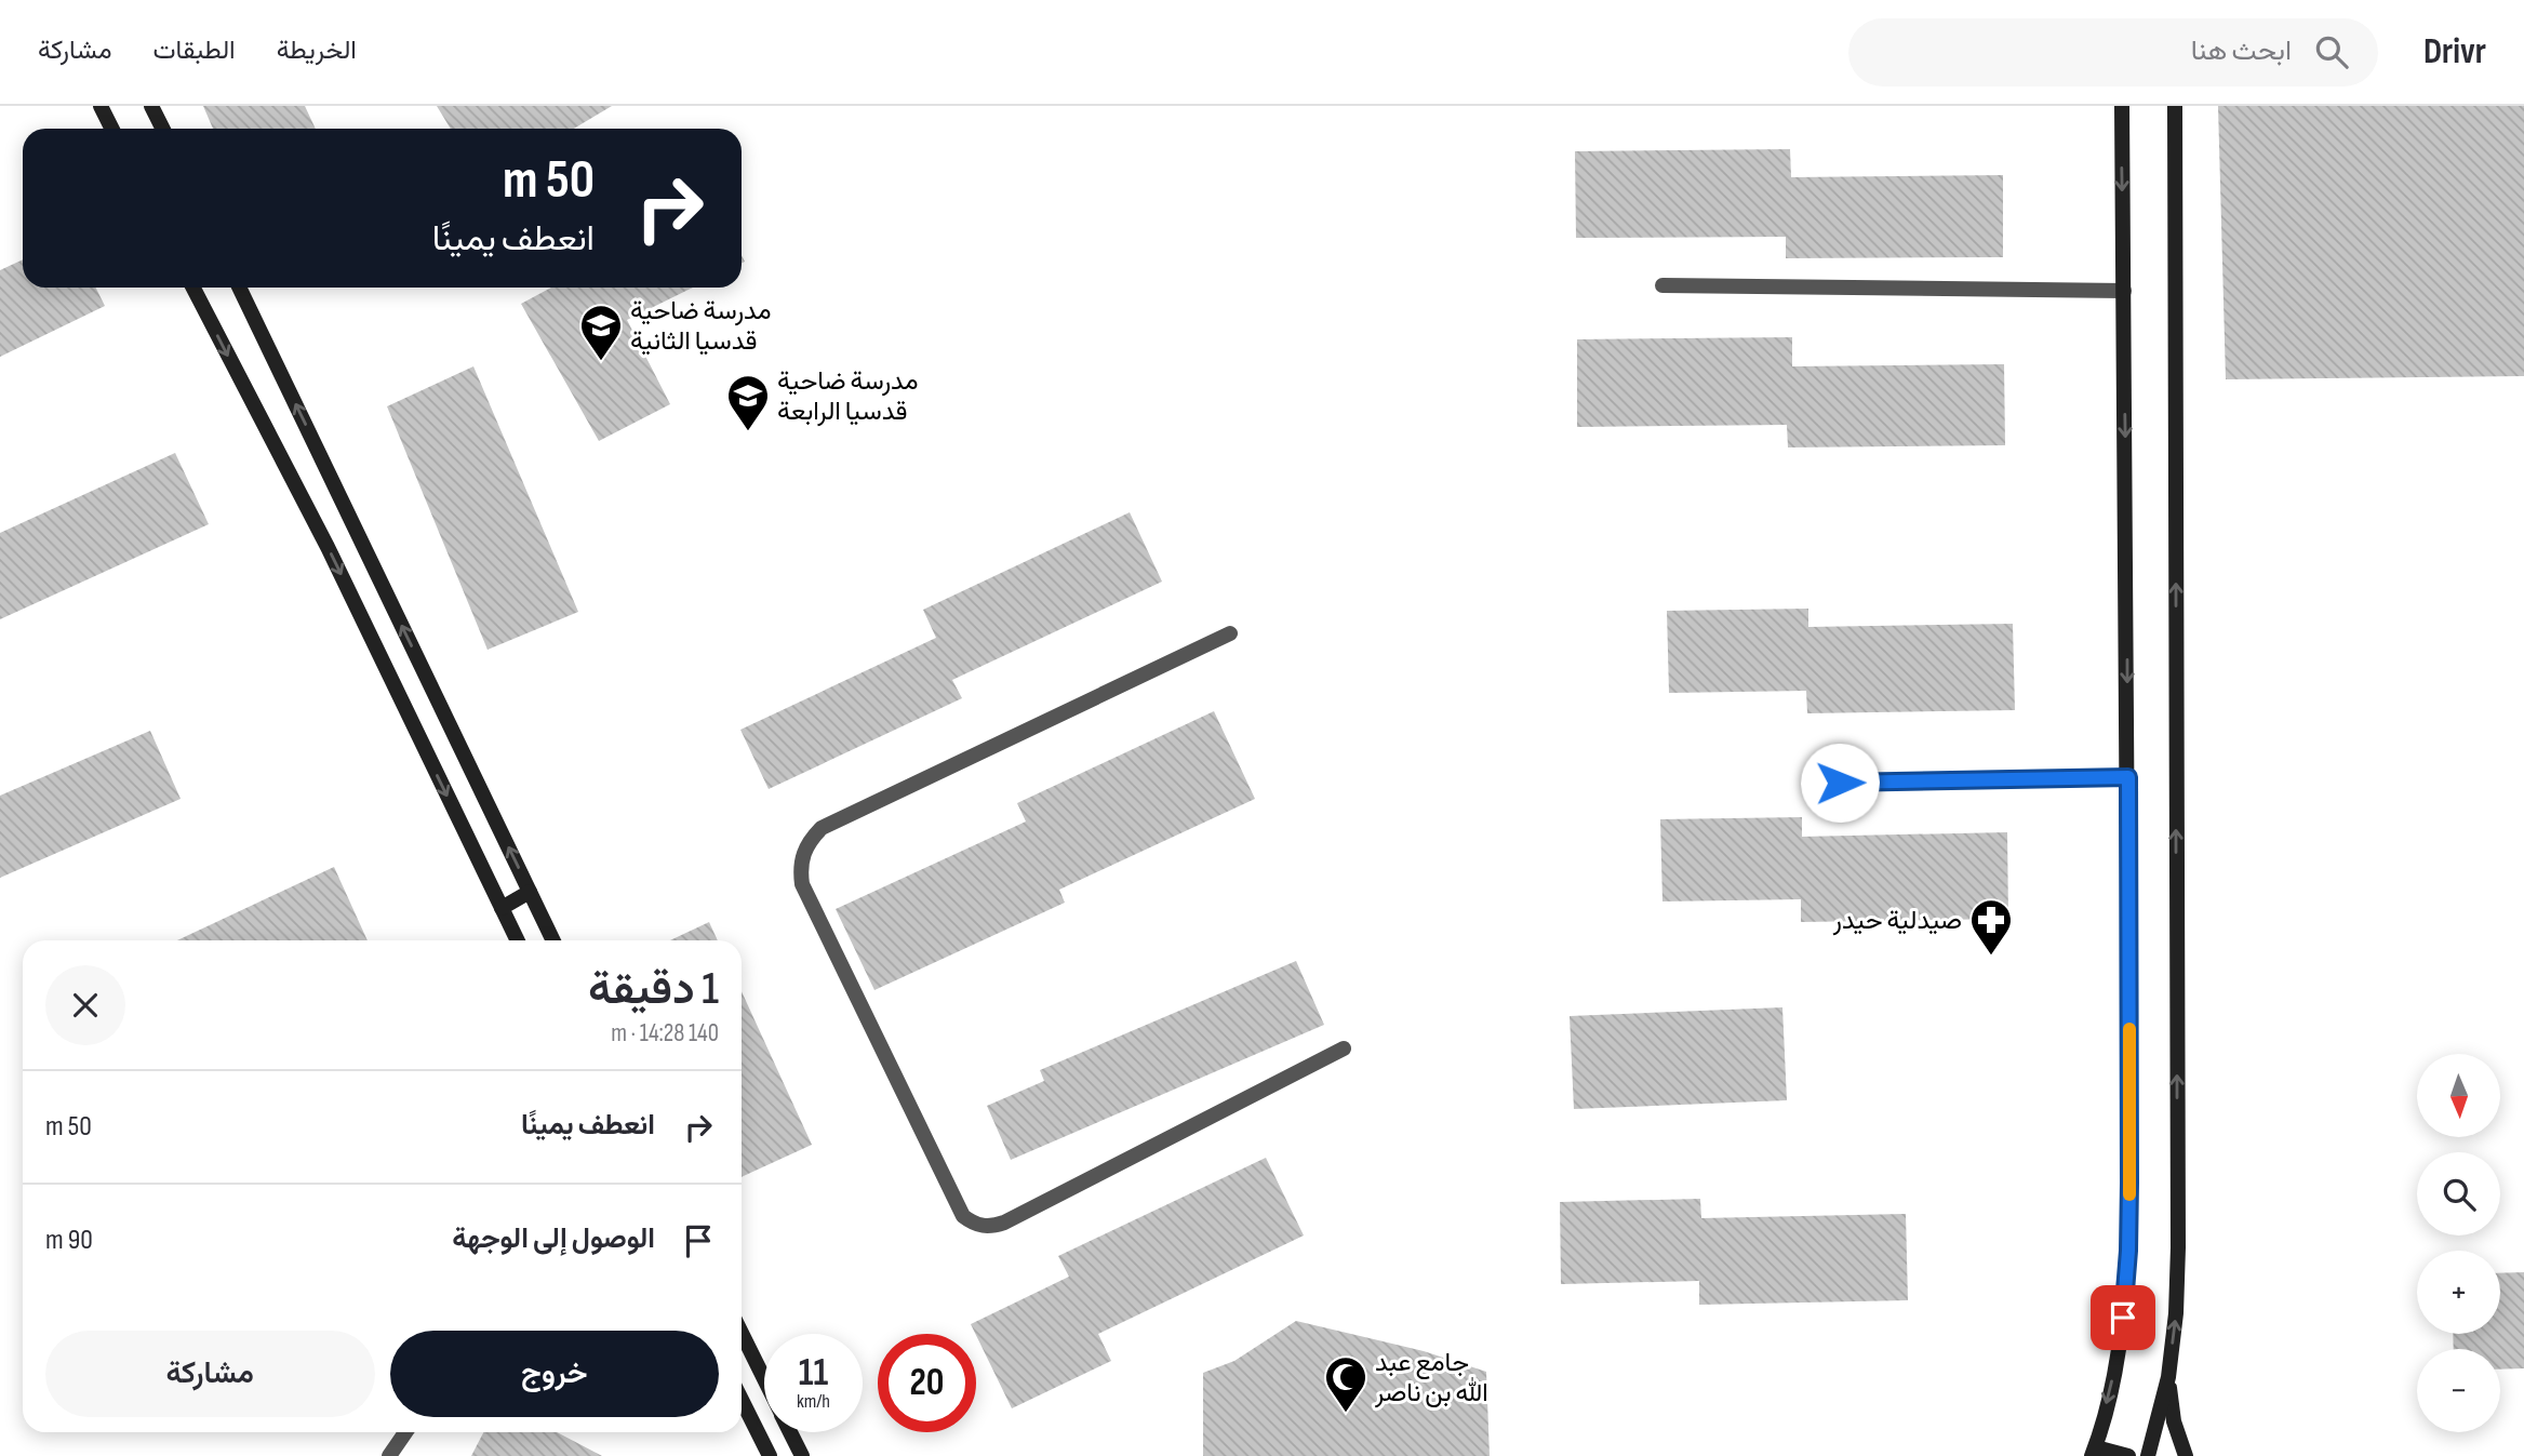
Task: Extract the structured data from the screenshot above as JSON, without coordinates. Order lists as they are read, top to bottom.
{
  "places": {
    "school or university": ["مدرسة ضاحية قدسيا الثانية", "مدرسة ضاحية قدسيا الرابعة"],
    "pharmacy": ["صيدلية حيدر"],
    "mosque": ["جامع عبد الله بن ناصر"]
  },
  "north": "bottom",
  "page": {
    "header": "Drivr",
    "search": "ابحث هنا",
    "nav": ["الخريطة", "الطبقات", "مشاركة"],
    "turn": ["50 m", "انعطف يمينًا"],
    "heading": ["1 دقيقة", "140 m · 14:28"],
    "map_buttons": ["+", "−"],
    "list": [
      {
        "name": "انعطف يمينًا",
        "value": "50 m"
      },
      {
        "name": "الوصول إلى الوجهة",
        "value": "90 m"
      }
    ],
    "buttons": ["خروج", "مشاركة"],
    "speed": "11 km/h",
    "limit": "20"
  }
}
